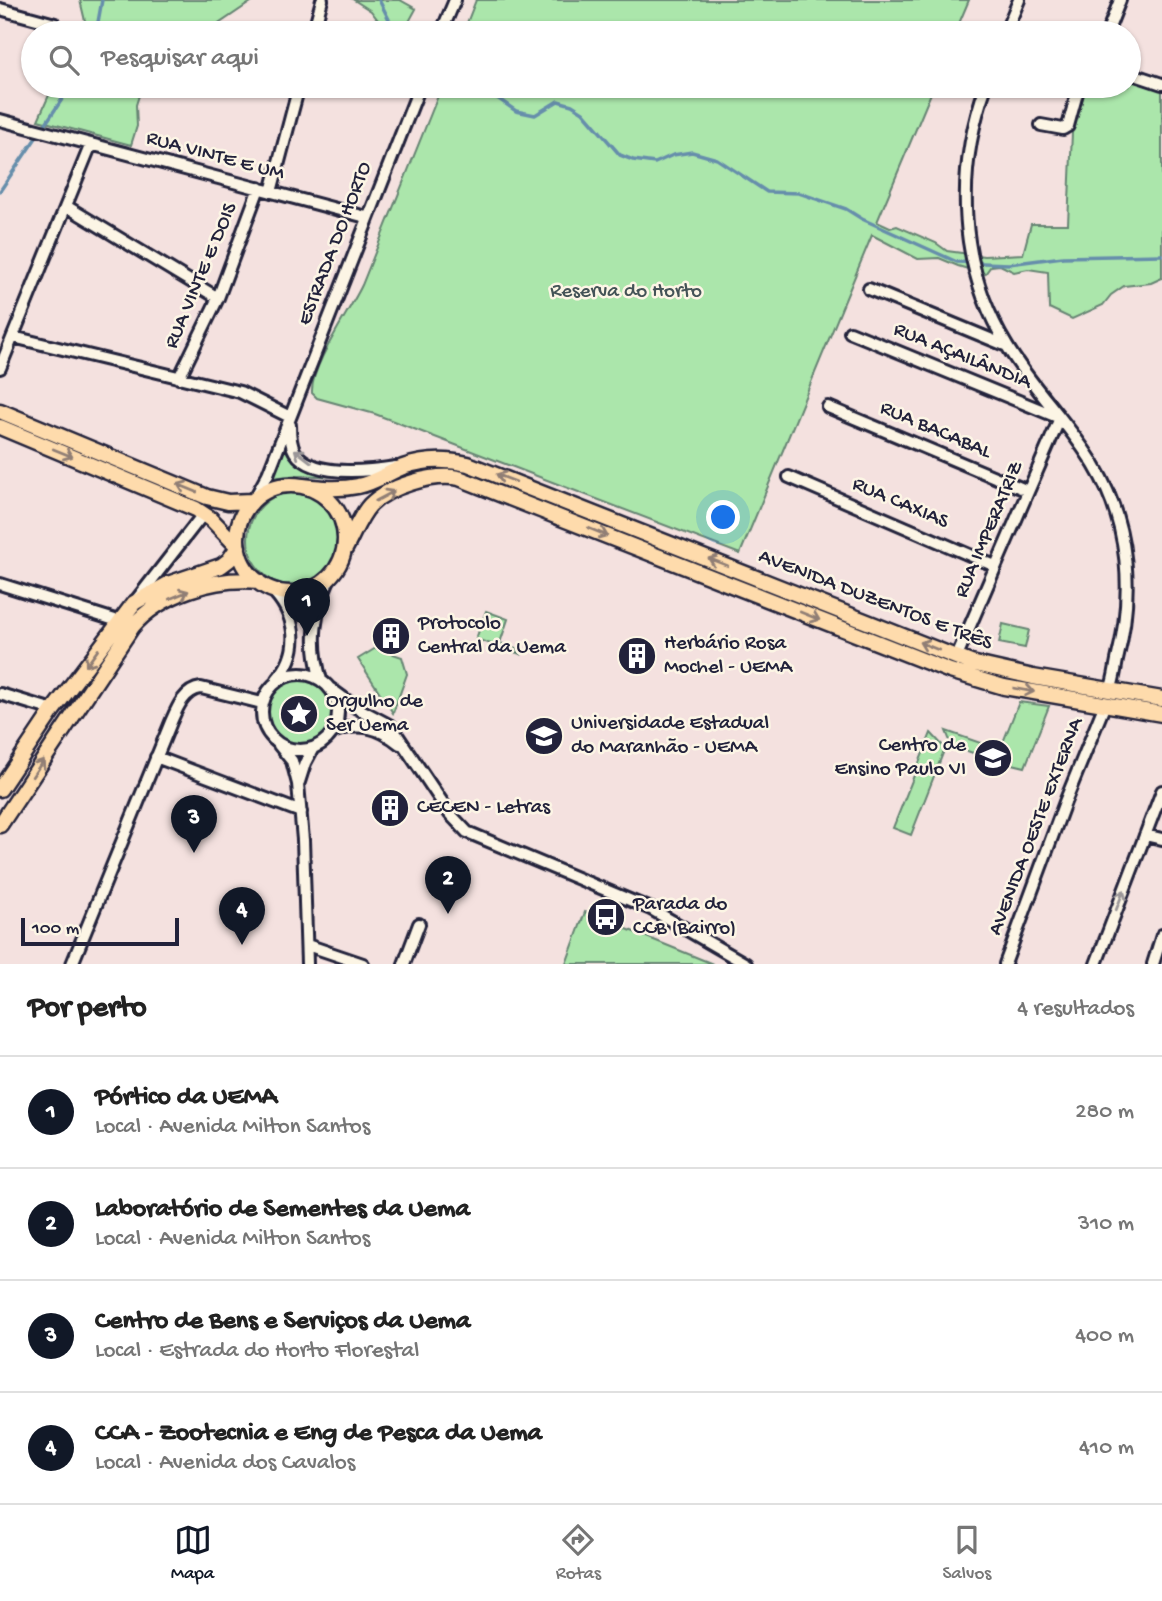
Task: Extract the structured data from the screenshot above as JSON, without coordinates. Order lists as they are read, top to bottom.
{
  "streets": {
    "main road": ["AVENIDA DUZENTOS E TRÊS"],
    "street": [
      "RUA VINTE E UM",
      "ESTRADA DO HORTO",
      "RUA VINTE E DOIS",
      "RUA AÇAILÂNDIA",
      "RUA BACABAL",
      "RUA CAXIAS",
      "RUA IMPERATRIZ",
      "AVENIDA OESTE EXTERNA"
    ]
  },
  "crossings": [
    ["RUA VINTE E UM", "ESTRADA DO HORTO"],
    ["RUA VINTE E UM", "RUA VINTE E DOIS"],
    ["ESTRADA DO HORTO", "RUA VINTE E DOIS"],
    ["ESTRADA DO HORTO", "AVENIDA DUZENTOS E TRÊS"],
    ["RUA AÇAILÂNDIA", "RUA IMPERATRIZ"],
    ["RUA AÇAILÂNDIA", "AVENIDA OESTE EXTERNA"],
    ["RUA BACABAL", "RUA IMPERATRIZ"],
    ["RUA CAXIAS", "RUA IMPERATRIZ"],
    ["RUA IMPERATRIZ", "AVENIDA DUZENTOS E TRÊS"],
    ["RUA IMPERATRIZ", "AVENIDA OESTE EXTERNA"],
    ["AVENIDA DUZENTOS E TRÊS", "AVENIDA OESTE EXTERNA"]
  ],
  "parks": ["Reserva do Horto"],
  "places": {
    "building": ["Protocolo Central da Uema", "Herbário Rosa Mochel - UEMA", "CECEN - Letras"],
    "place": ["Orgulho de Ser Uema"],
    "school or university": ["Universidade Estadual do Maranhão - UEMA", "Centro de Ensino Paulo VI"],
    "bus stop": ["Parada do CCB (Bairro)"]
  },
  "scale_bar": "100 m",
  "page": {
    "search": "Pesquisar aqui",
    "pins": [
      "1",
      "3",
      "2",
      "4"
    ],
    "scale": "100 m",
    "heading": ["Por perto", "4 resultados"],
    "list": [
      {
        "mark": "1",
        "name": "Pórtico da UEMA",
        "note": "Local · Avenida Milton Santos",
        "value": "280 m"
      },
      {
        "mark": "2",
        "name": "Laboratório de Sementes da Uema",
        "note": "Local · Avenida Milton Santos",
        "value": "310 m"
      },
      {
        "mark": "3",
        "name": "Centro de Bens e Serviços da Uema",
        "note": "Local · Estrada do Horto Florestal",
        "value": "400 m"
      },
      {
        "mark": "4",
        "name": "CCA - Zootecnia e Eng de Pesca da Uema",
        "note": "Local · Avenida dos Cavalos",
        "value": "410 m"
      }
    ],
    "nav": ["Mapa", "Rotas", "Salvos"]
  }
}
